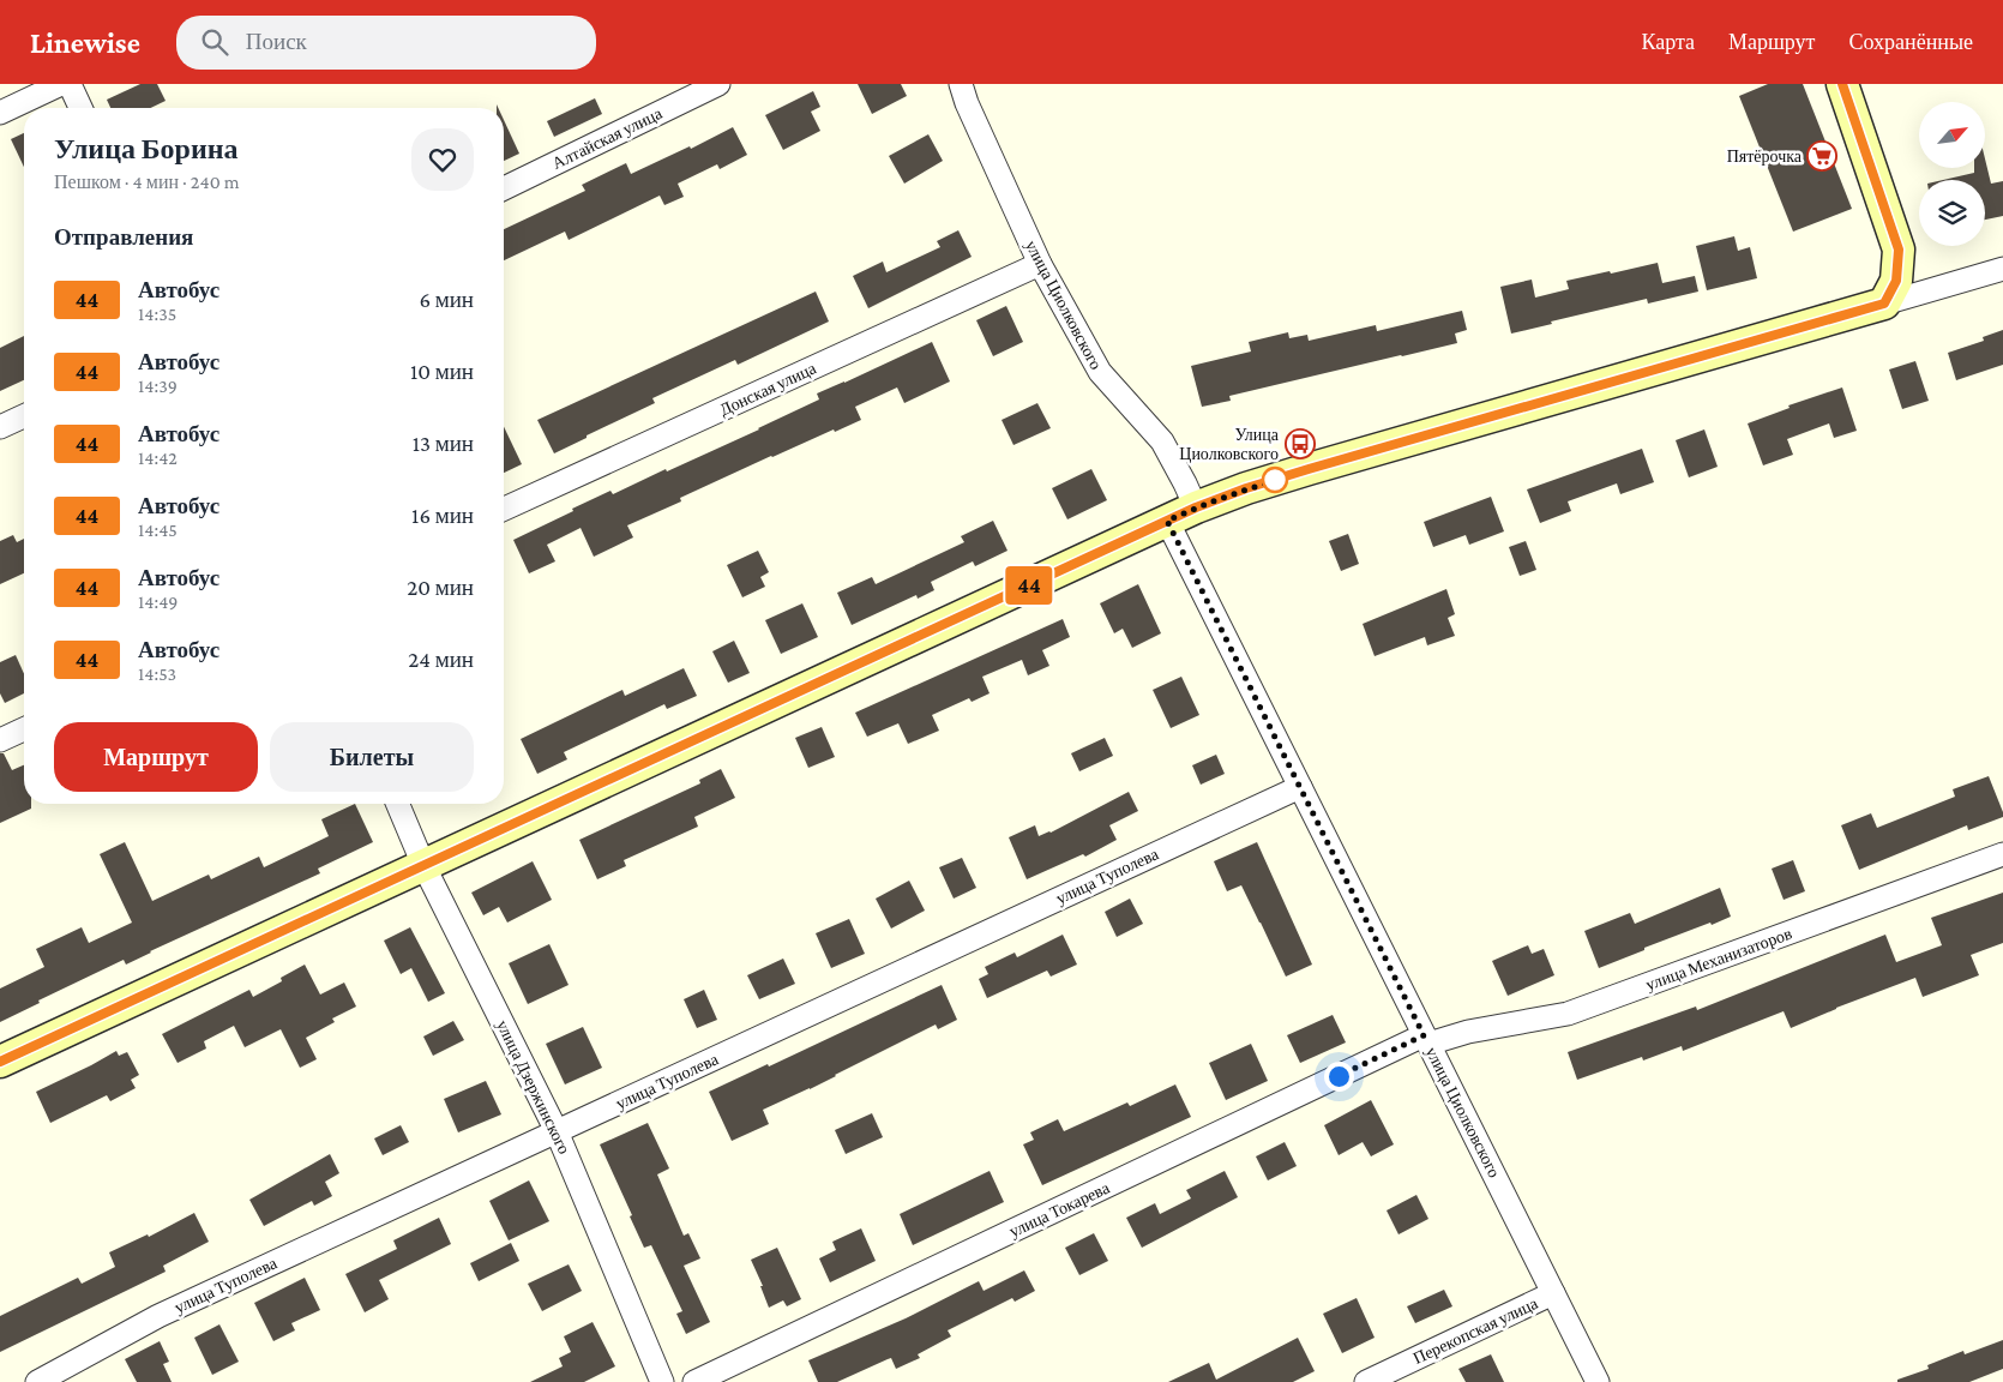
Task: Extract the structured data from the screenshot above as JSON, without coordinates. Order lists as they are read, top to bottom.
{
  "streets": {
    "street": [
      "Алтайская улица",
      "улица Циолковского",
      "Донская улица",
      "улица Туполева",
      "улица Механизаторов",
      "улица Дзержинского",
      "улица Токарева",
      "Перекопская улица"
    ]
  },
  "crossings": [
    ["улица Циолковского", "Донская улица"],
    ["улица Циолковского", "улица Туполева"],
    ["улица Циолковского", "улица Механизаторов"],
    ["улица Циолковского", "улица Токарева"],
    ["улица Циолковского", "Перекопская улица"],
    ["улица Туполева", "улица Дзержинского"],
    ["улица Механизаторов", "улица Токарева"]
  ],
  "places": {
    "supermarket": ["Пятёрочка"],
    "bus stop": ["Улица Циолковского"]
  },
  "lines": ["bus line 44"],
  "north": "top right",
  "page": {
    "header": "Linewise",
    "search": "Поиск",
    "nav": ["Карта", "Маршрут", "Сохранённые"],
    "on_map": "44",
    "heading": [
      ["Улица Борина", "Пешком · 4 мин · 240 m"],
      "Отправления"
    ],
    "list": [
      {
        "mark": "44",
        "name": "Автобус",
        "note": "14:35",
        "value": "6 мин"
      },
      {
        "mark": "44",
        "name": "Автобус",
        "note": "14:39",
        "value": "10 мин"
      },
      {
        "mark": "44",
        "name": "Автобус",
        "note": "14:42",
        "value": "13 мин"
      },
      {
        "mark": "44",
        "name": "Автобус",
        "note": "14:45",
        "value": "16 мин"
      },
      {
        "mark": "44",
        "name": "Автобус",
        "note": "14:49",
        "value": "20 мин"
      },
      {
        "mark": "44",
        "name": "Автобус",
        "note": "14:53",
        "value": "24 мин"
      }
    ],
    "buttons": ["Маршрут", "Билеты"]
  }
}
